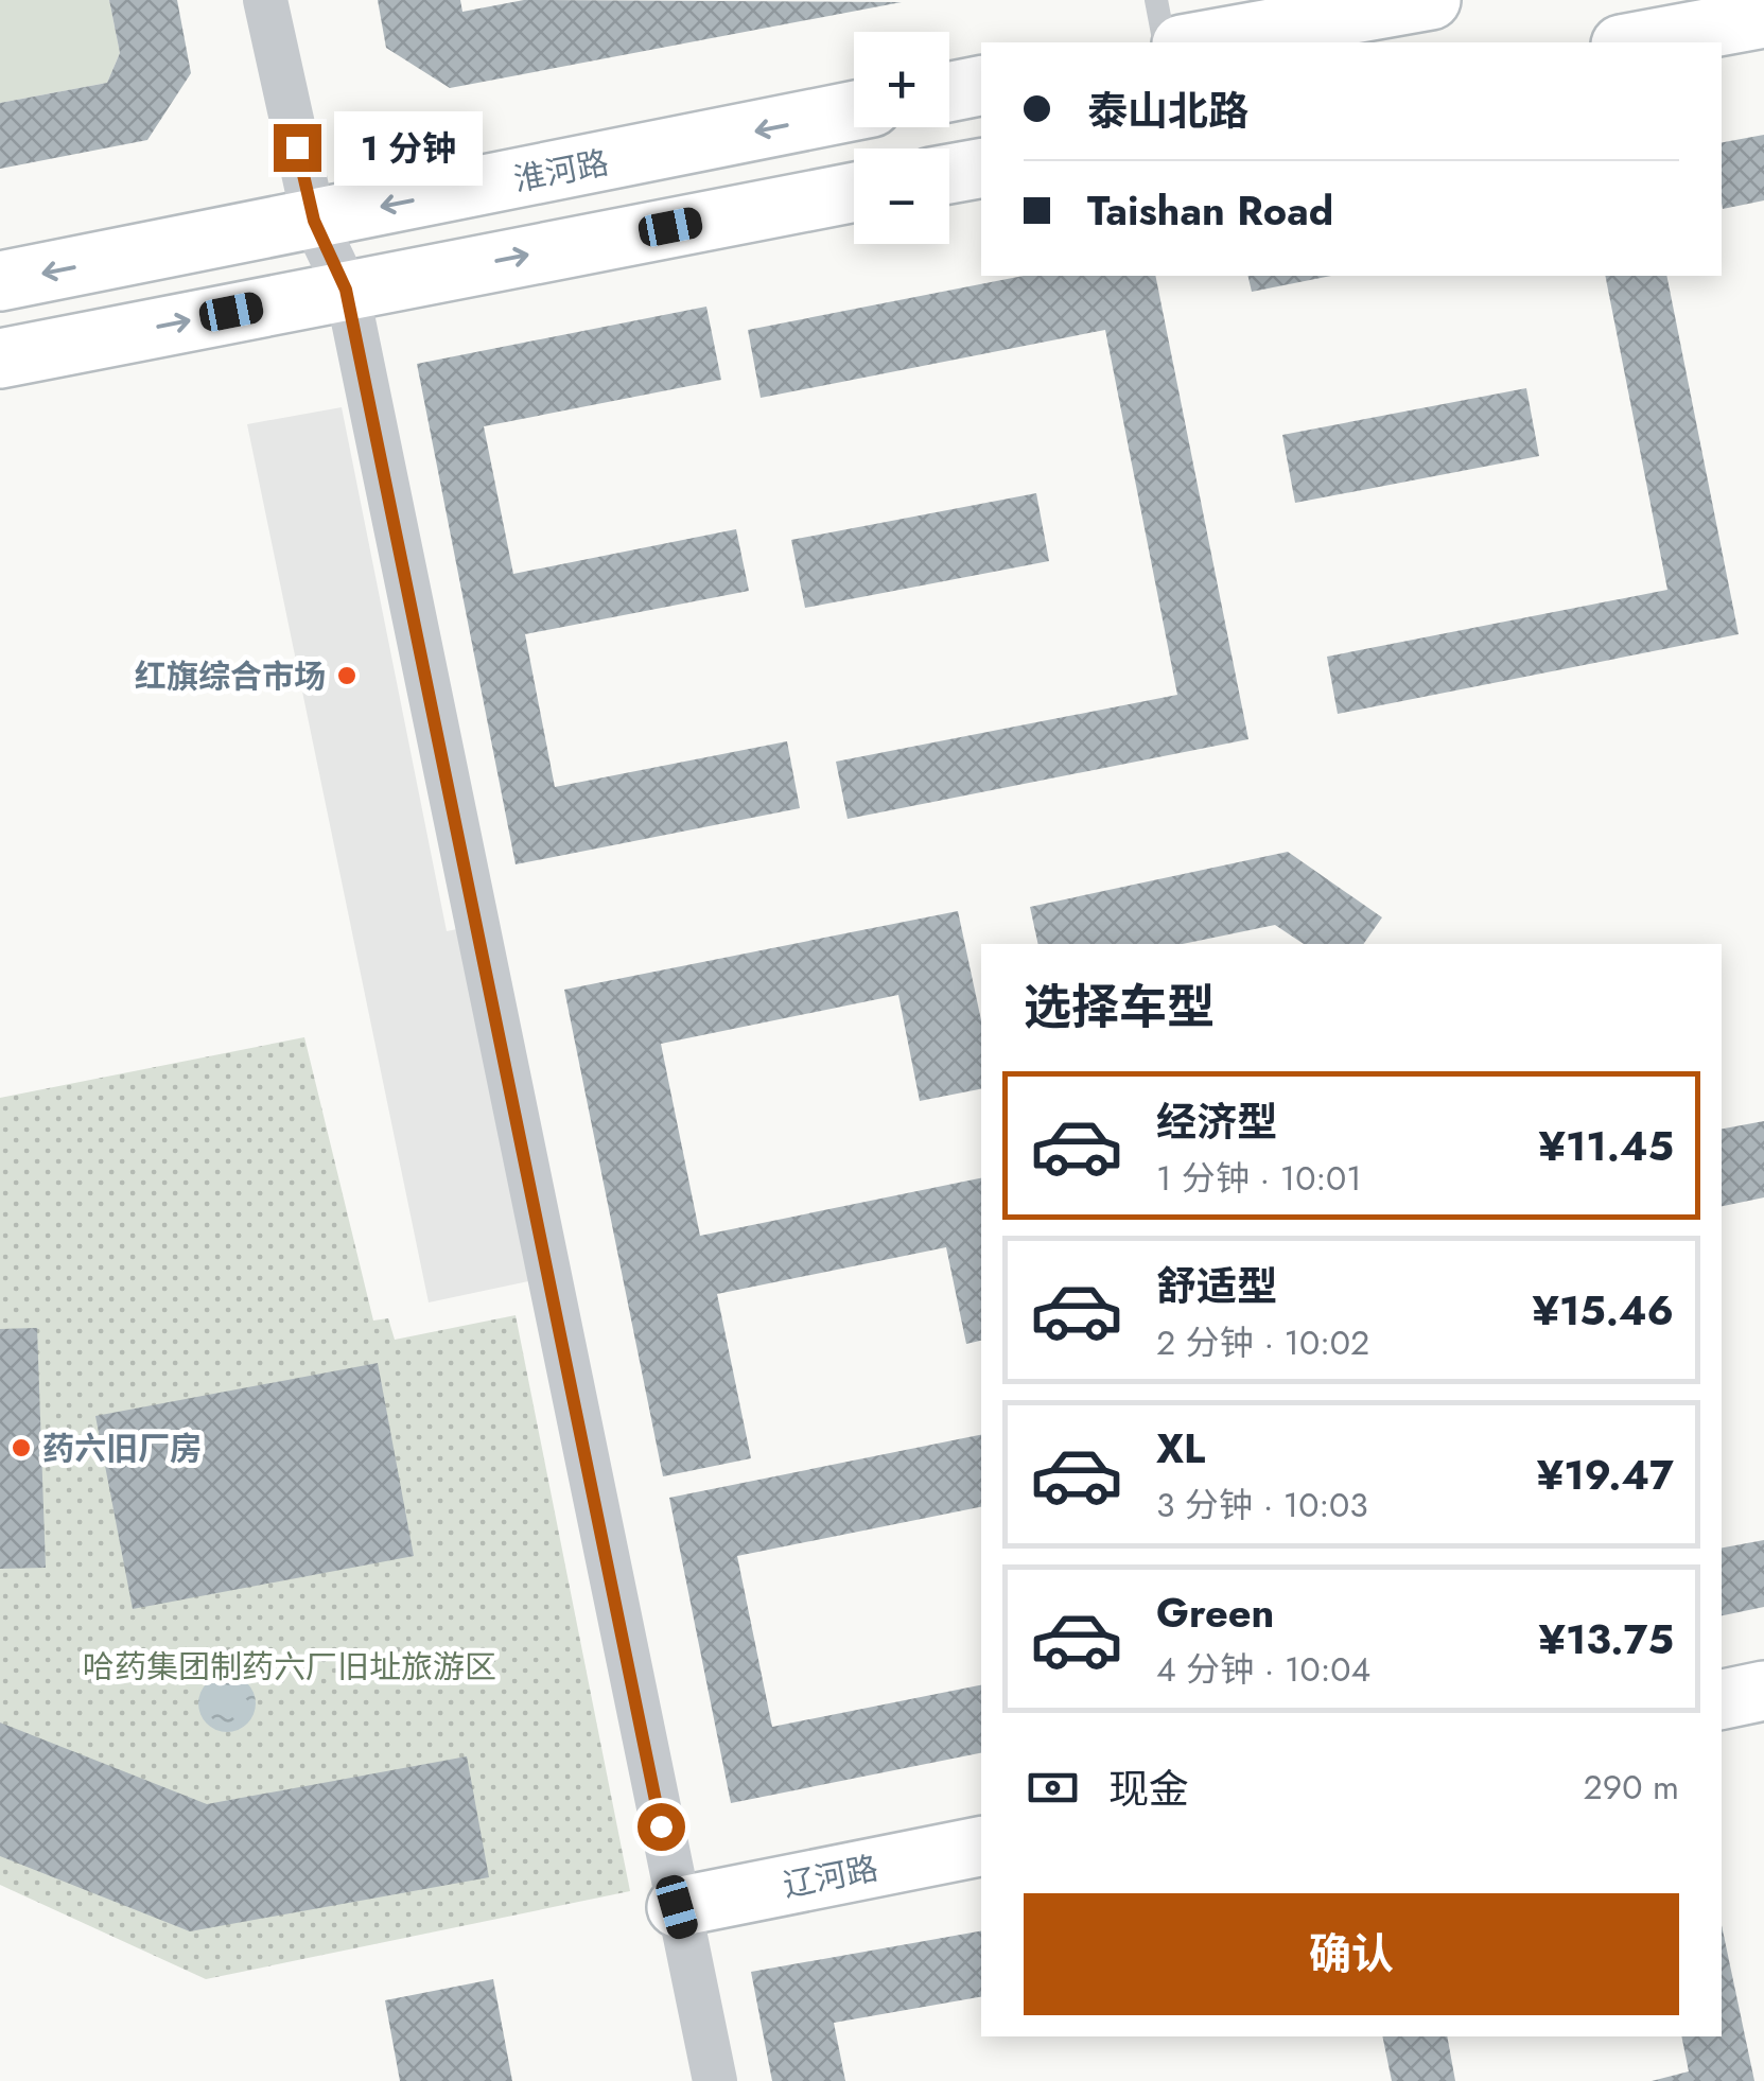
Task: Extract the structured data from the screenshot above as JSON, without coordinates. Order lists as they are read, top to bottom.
{
  "streets": {
    "main road": ["淮河路", "辽河路"]
  },
  "parks": ["哈药集团制药六厂旧址旅游区"],
  "places": ["红旗综合市场", "药六旧厂房"],
  "page": {
    "map_buttons": ["+", "−"],
    "banner": ["泰山北路", "Taishan Road"],
    "bubble": "1 分钟",
    "heading": "选择车型",
    "list": [
      {
        "name": "经济型",
        "note": "1 分钟 · 10:01",
        "value": "¥11.45"
      },
      {
        "name": "舒适型",
        "note": "2 分钟 · 10:02",
        "value": "¥15.46"
      },
      {
        "name": "XL",
        "note": "3 分钟 · 10:03",
        "value": "¥19.47"
      },
      {
        "name": "Green",
        "note": "4 分钟 · 10:04",
        "value": "¥13.75"
      }
    ],
    "pay": ["现金", "290 m"],
    "buttons": "确认"
  }
}
